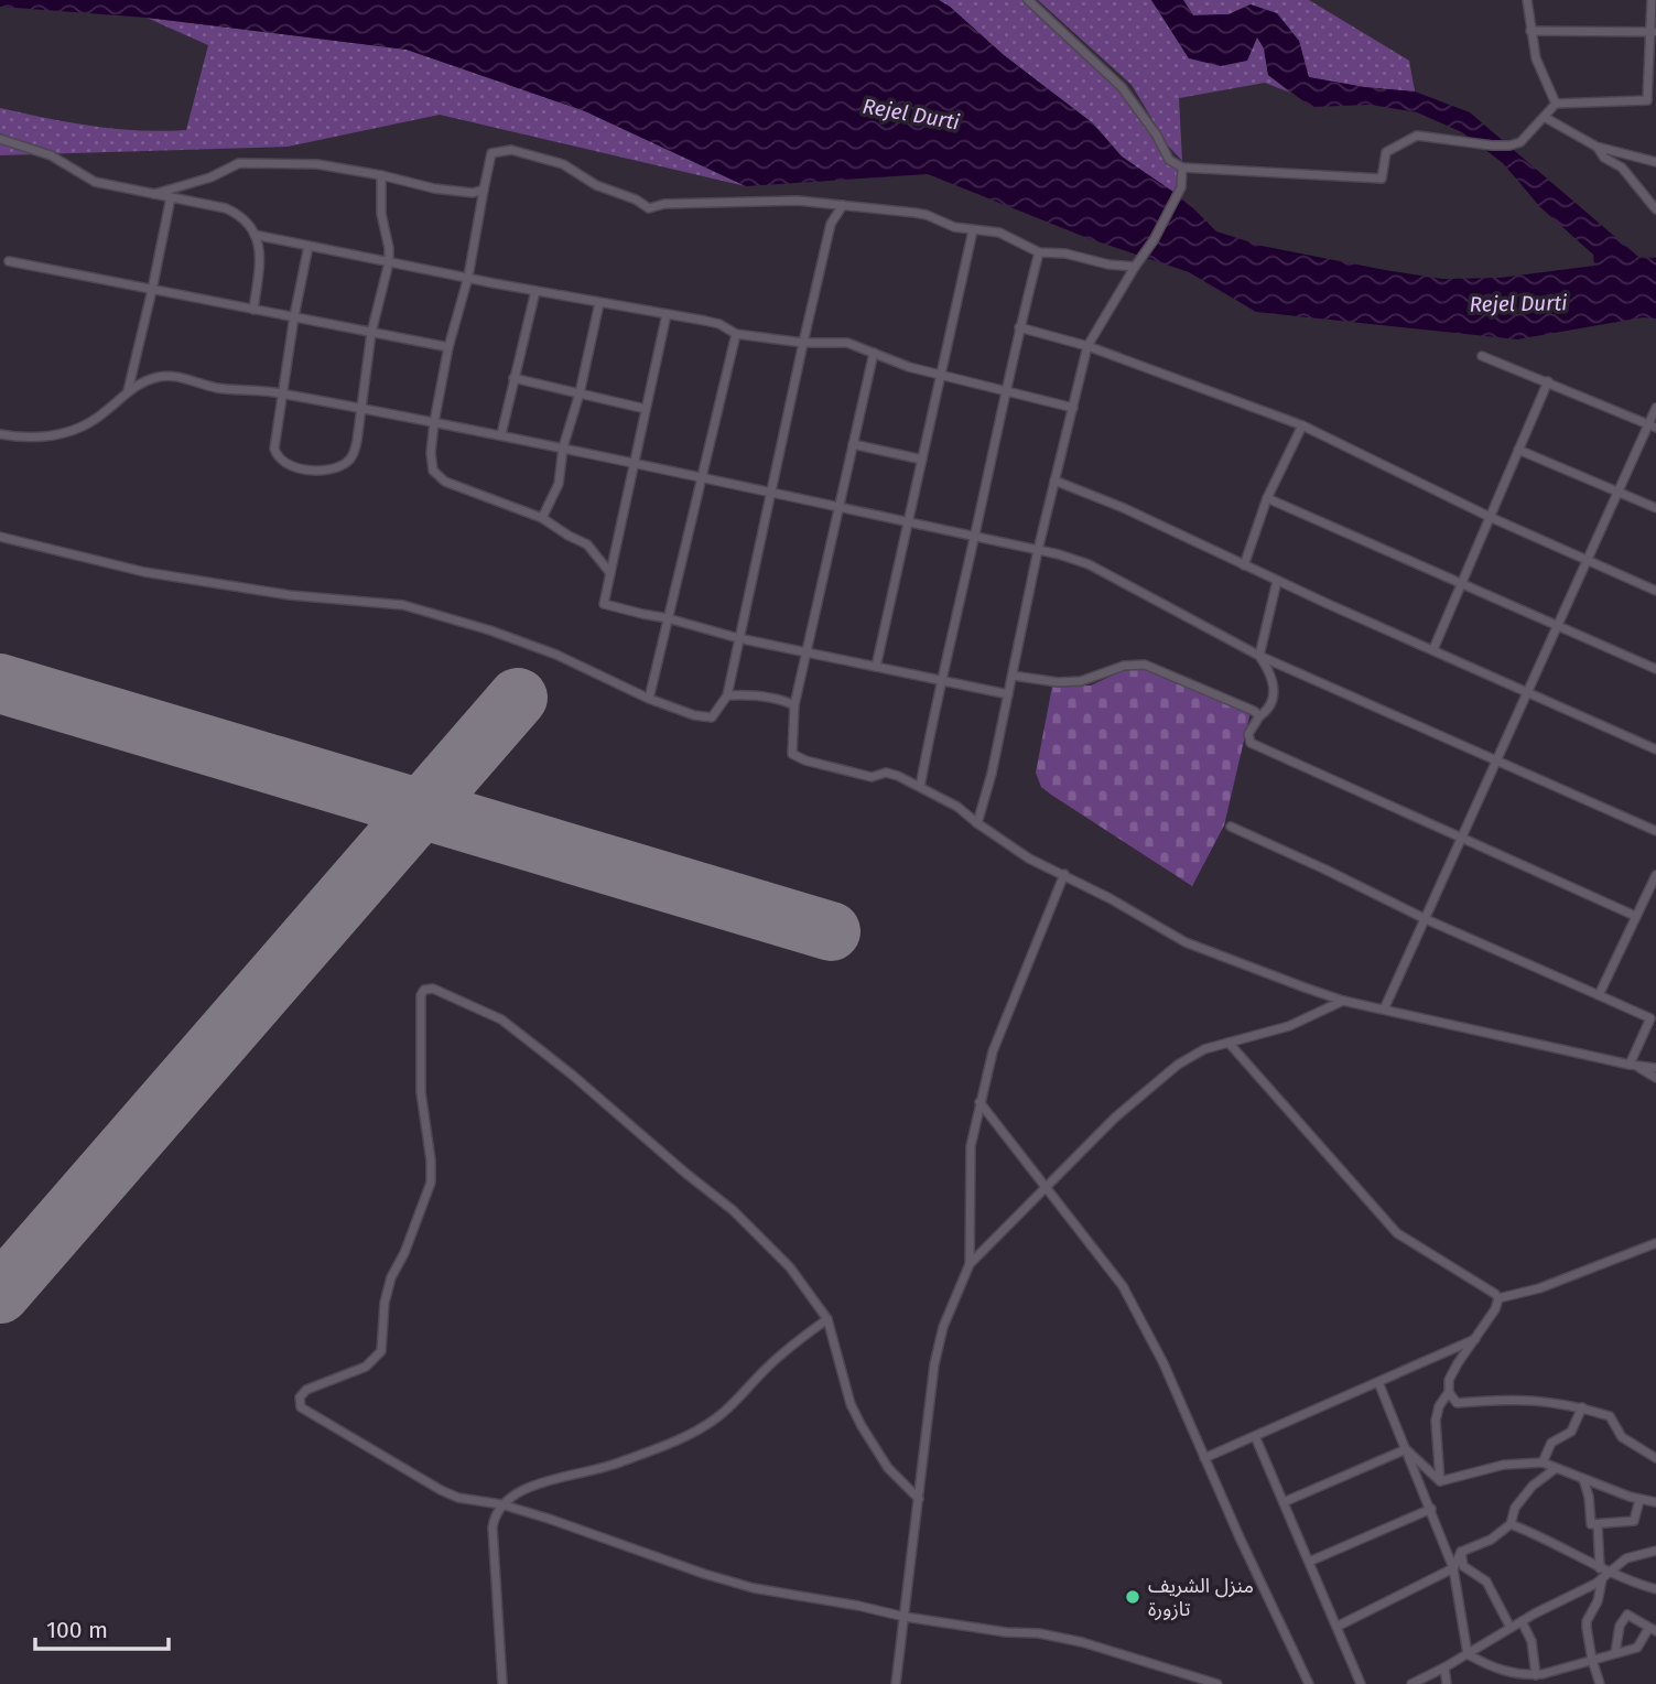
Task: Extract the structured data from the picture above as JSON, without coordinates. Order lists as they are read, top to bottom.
{
  "water": ["Rejel Durti"],
  "places": ["منزل الشريف تازورة"],
  "scale_bar": "100 m"
}
